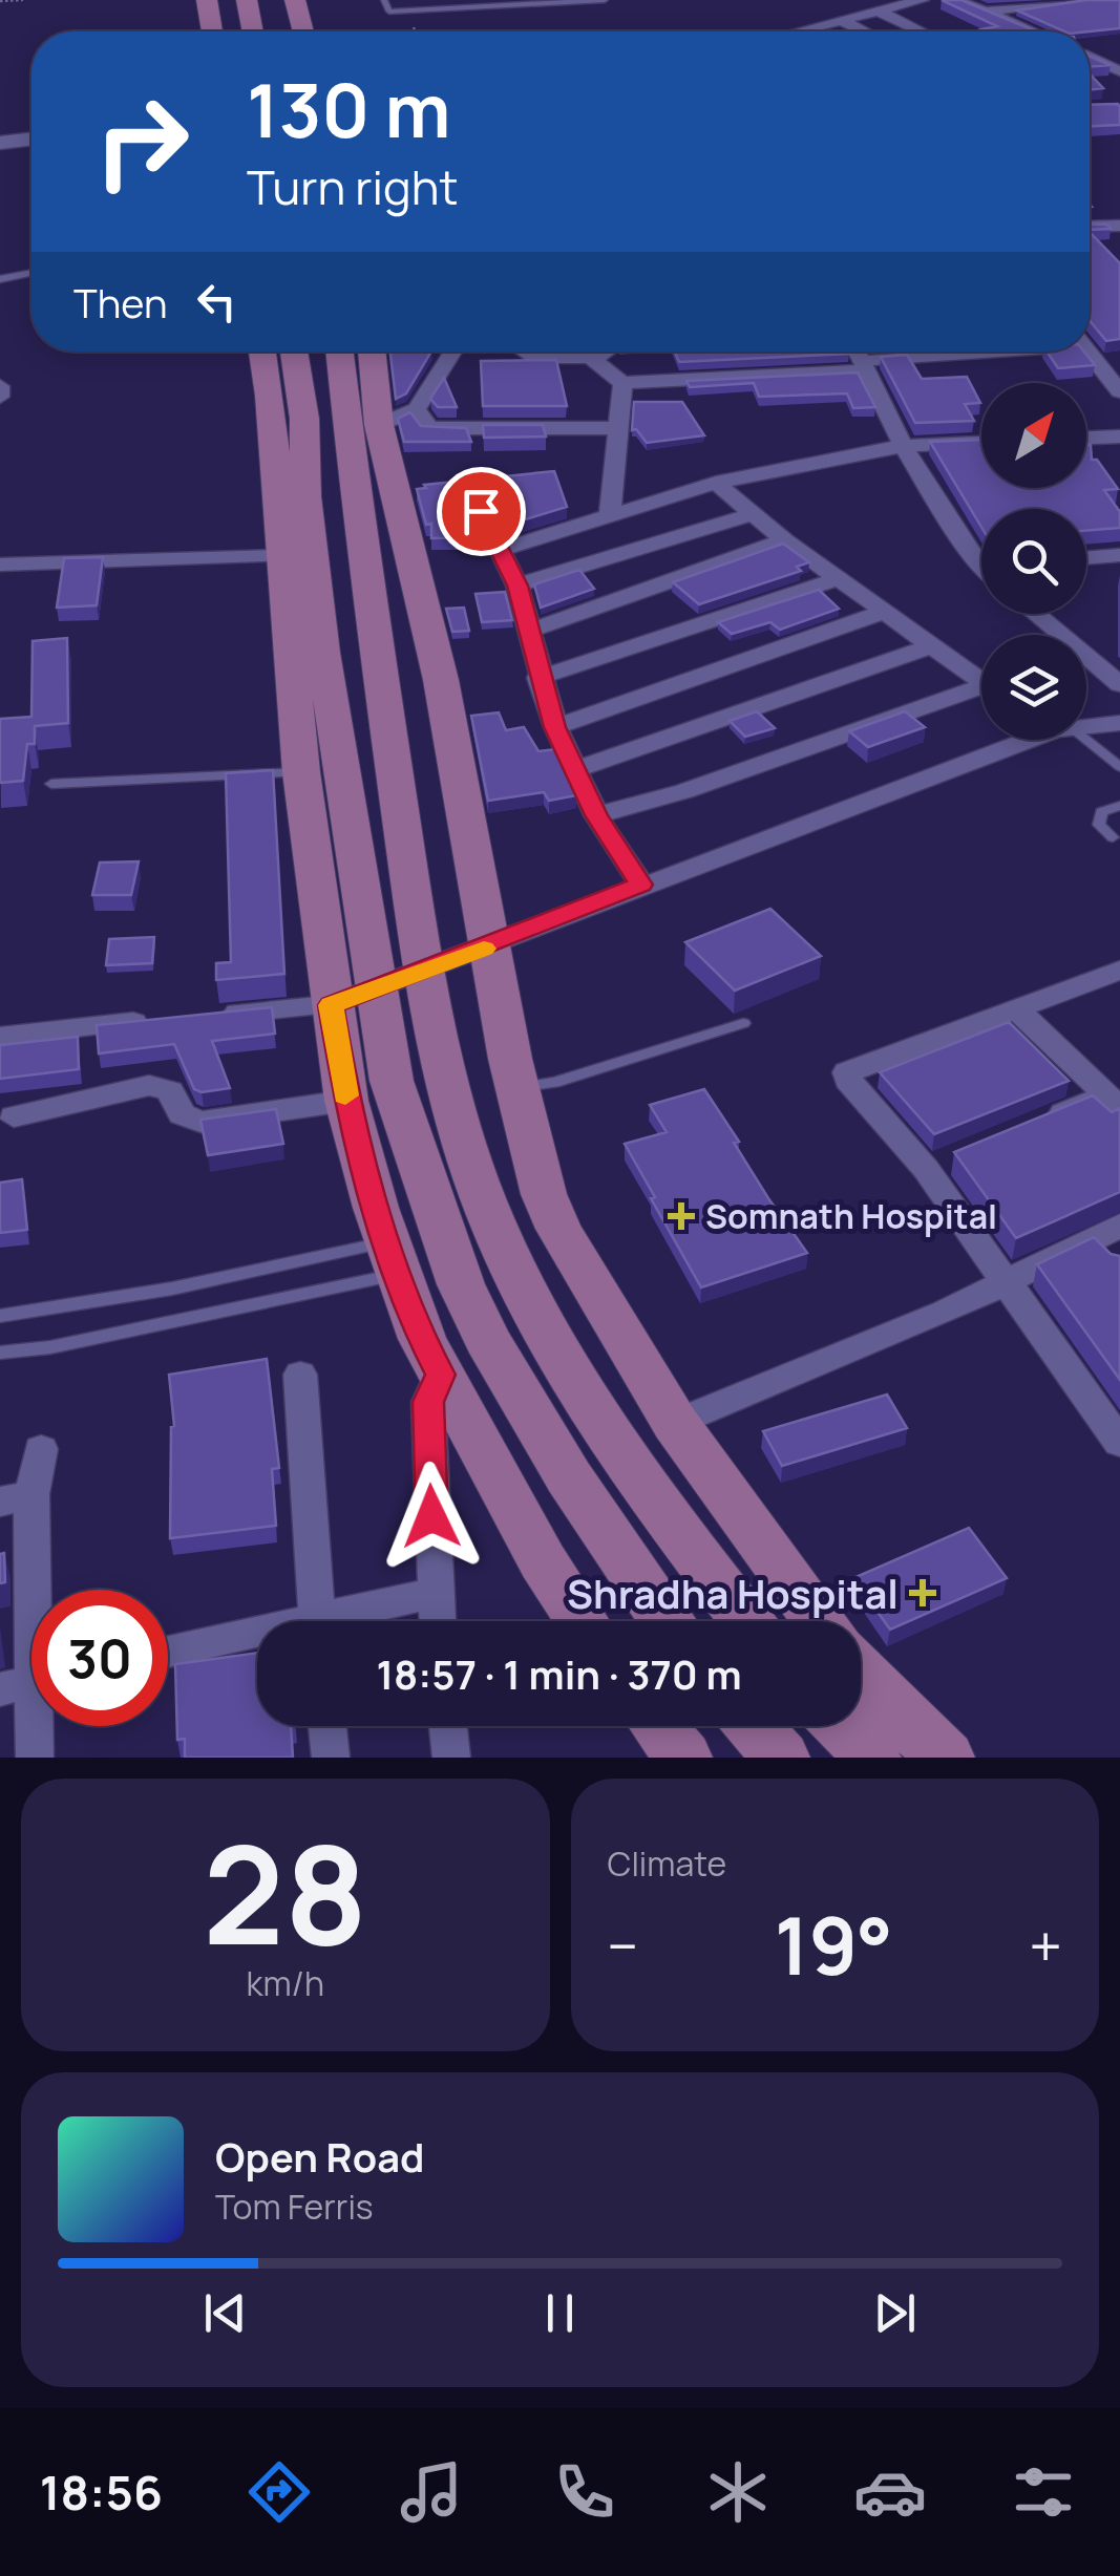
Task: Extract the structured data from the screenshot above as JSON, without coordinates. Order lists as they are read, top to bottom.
{
  "places": {
    "health": ["Somnath Hospital", "Shradha Hospital"]
  },
  "north": "top right",
  "page": {
    "turn": ["130 m", "Turn right"],
    "then": "Then",
    "limit": "30",
    "trip": "18:57 · 1 min · 370 m",
    "tile": [
      ["28", "km/h"],
      "Climate"
    ],
    "heat": ["−", "19°", "+"],
    "song": ["Open Road", "Tom Ferris"],
    "tabs": "18:56"
  }
}
